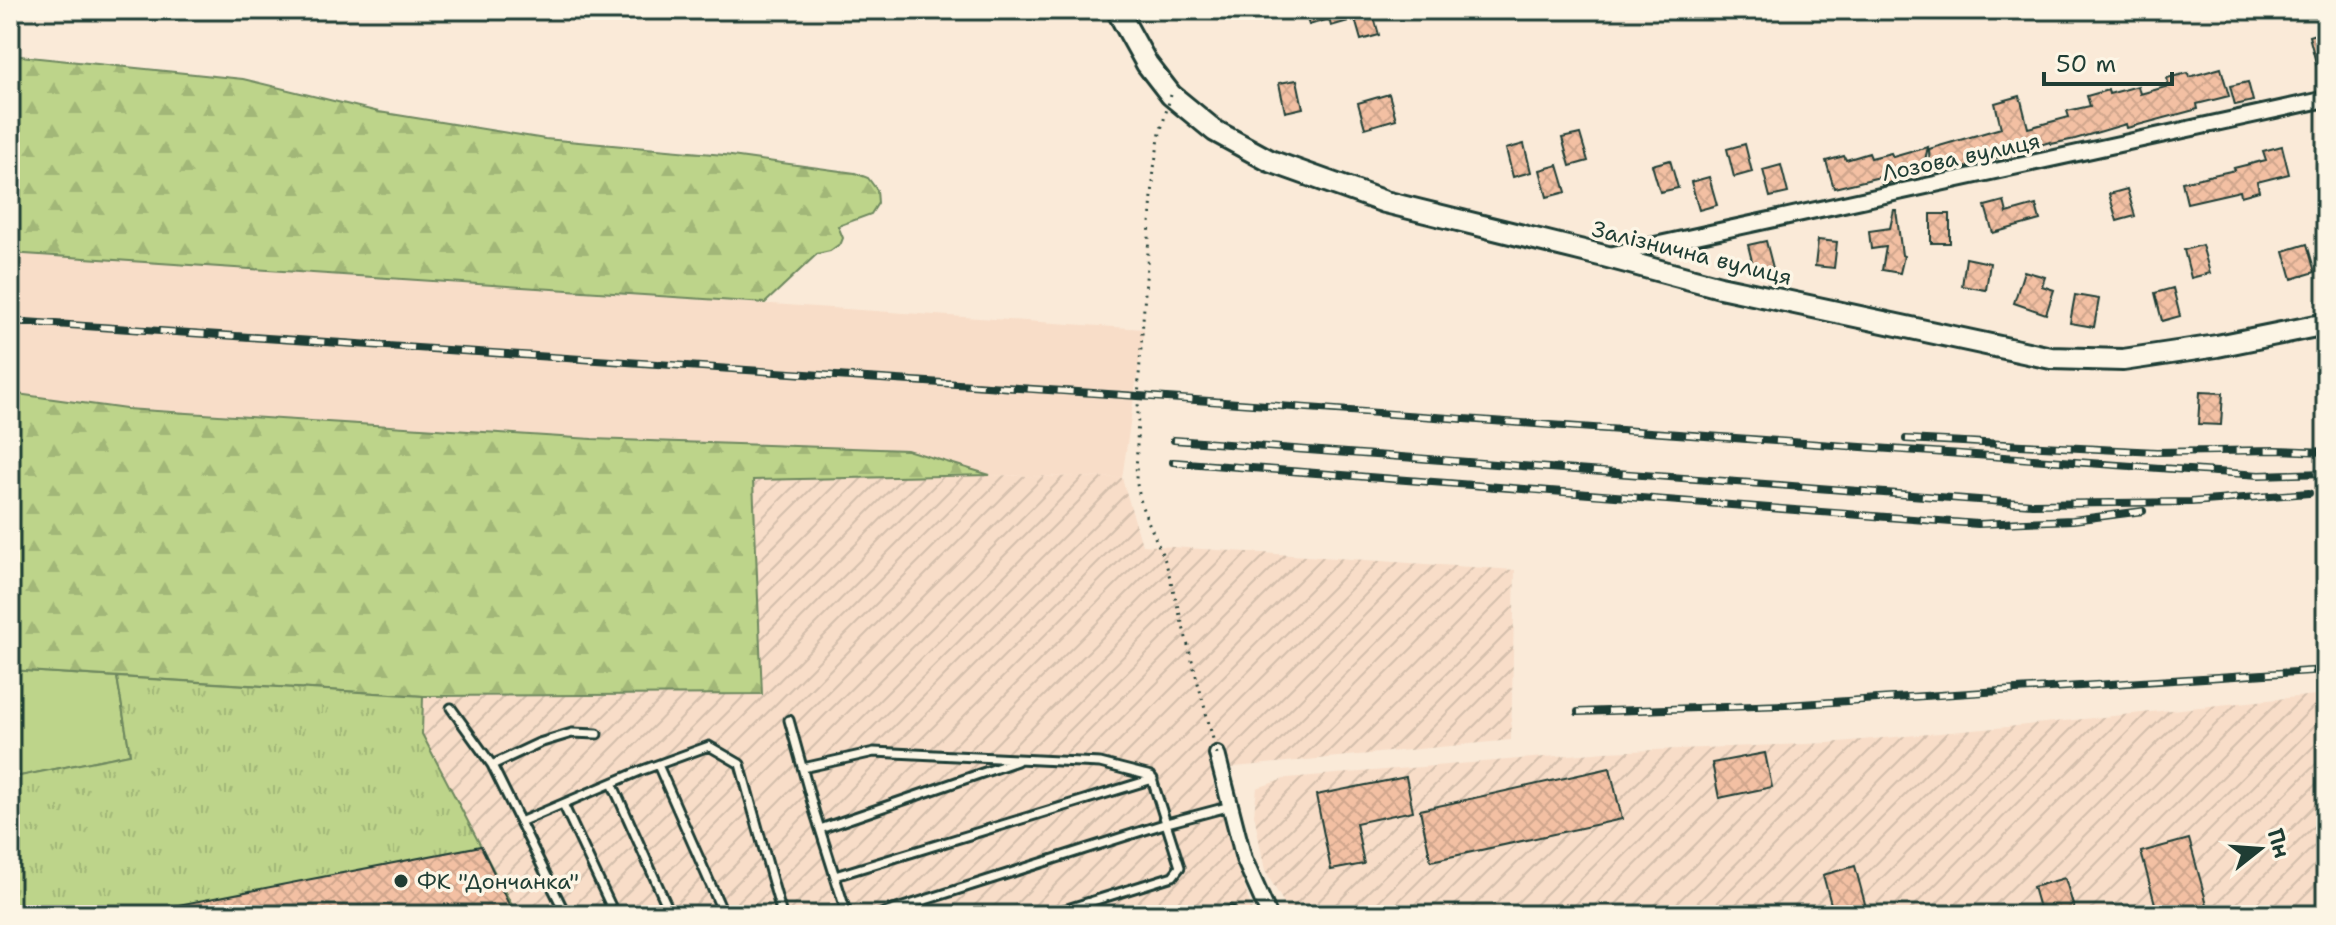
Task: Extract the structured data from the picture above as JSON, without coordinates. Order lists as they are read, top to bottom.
{
  "streets": {
    "main road": ["Залізнична вулиця"],
    "street": ["Лозова вулиця"]
  },
  "crossings": [
    ["Лозова вулиця", "Залізнична вулиця"]
  ],
  "places": ["ФК \"Дончанка\""],
  "scale_bar": "50 m",
  "north": "right"
}
